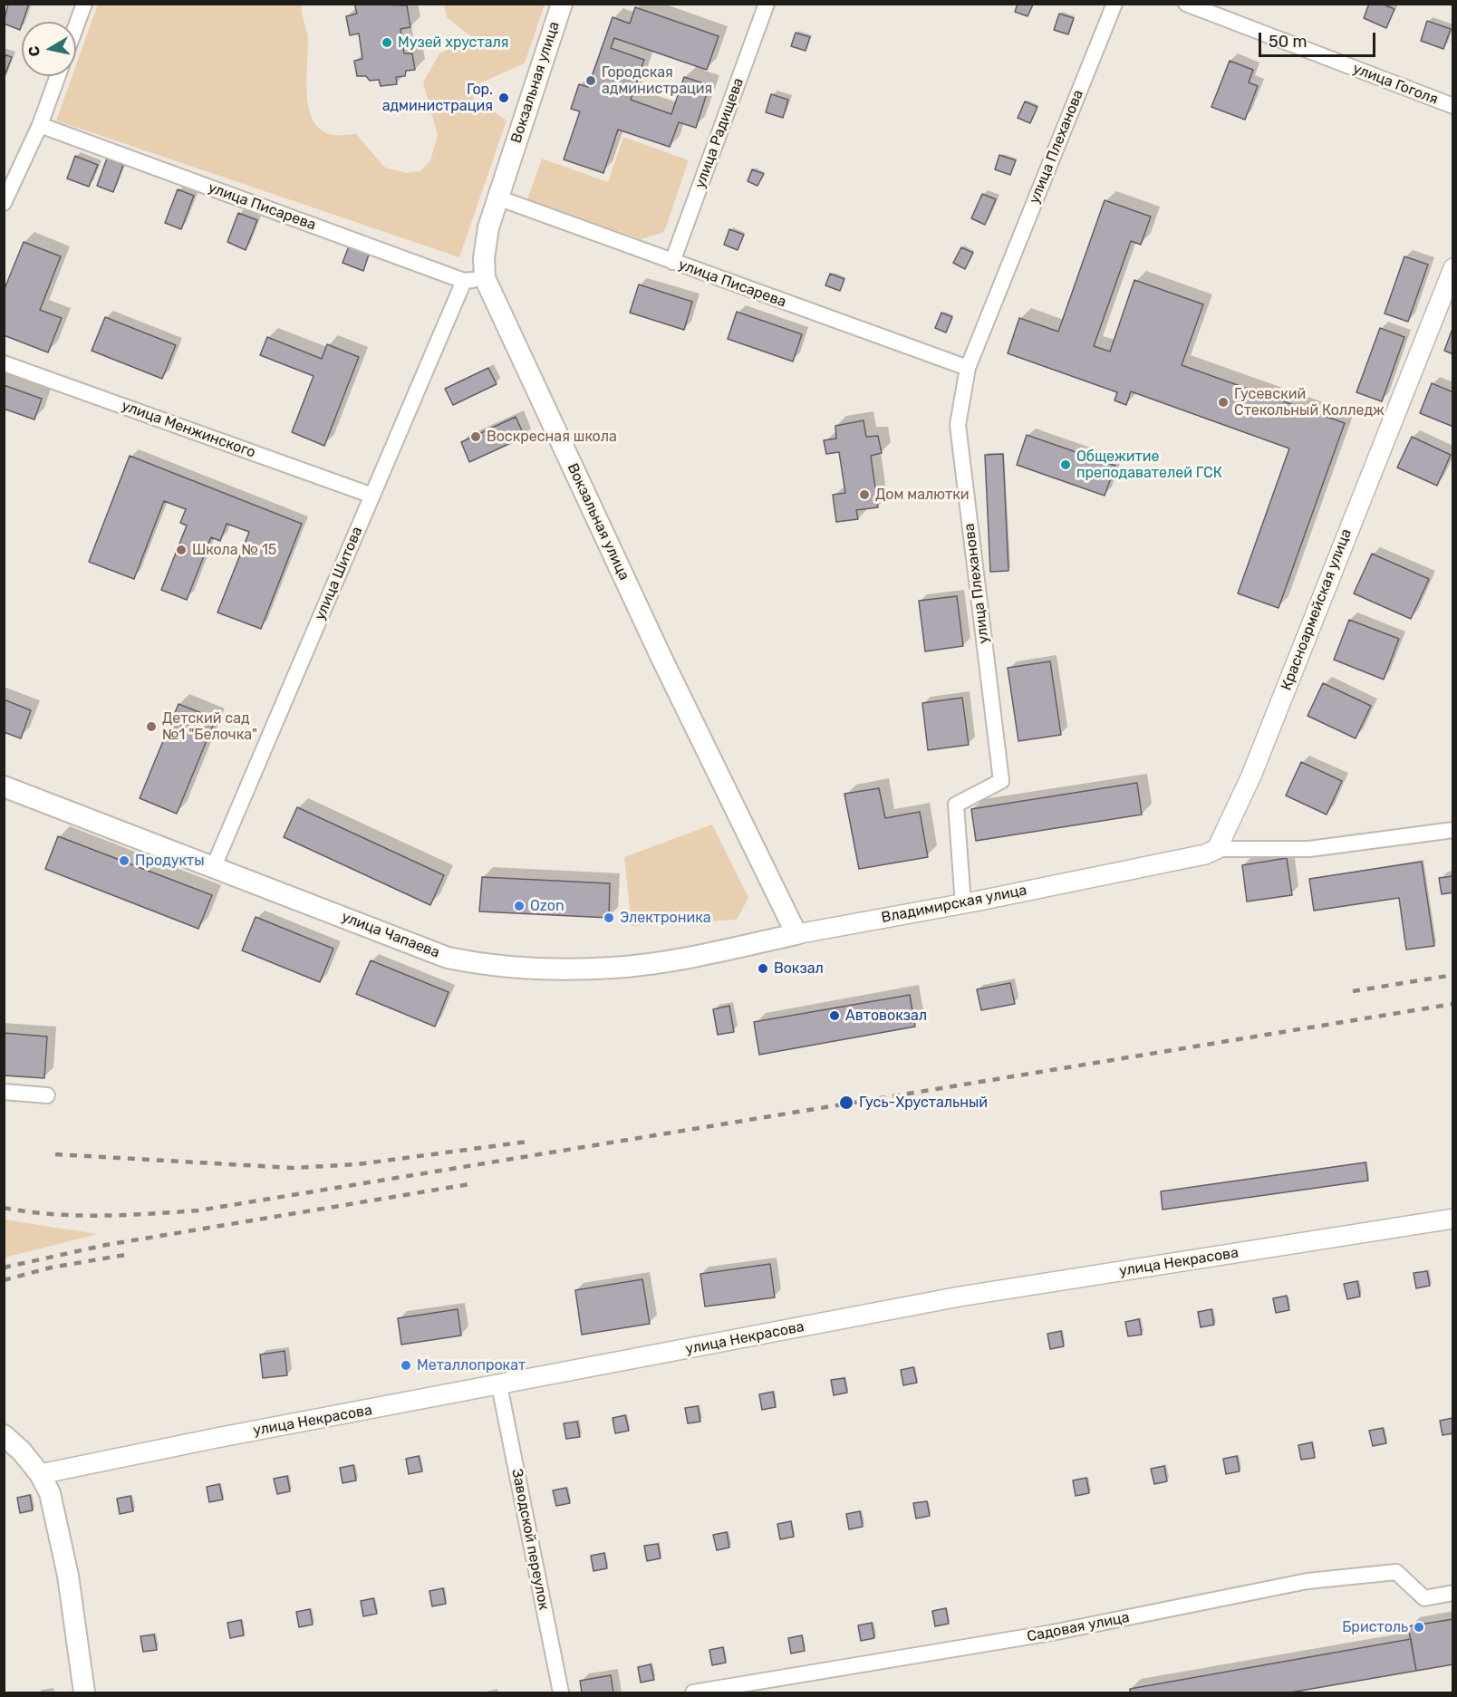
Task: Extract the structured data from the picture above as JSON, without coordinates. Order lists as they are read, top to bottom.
{
  "streets": {
    "main road": ["Вокзальная улица", "улица Чапаева"],
    "street": [
      "улица Гоголя",
      "улица Радищева",
      "улица Плеханова",
      "улица Писарева",
      "улица Менжинского",
      "улица Шитова",
      "Красноармейская улица",
      "Владимирская улица",
      "улица Некрасова",
      "Заводской переулок",
      "Садовая улица"
    ]
  },
  "crossings": [
    ["Вокзальная улица", "улица Писарева"],
    ["Вокзальная улица", "Владимирская улица"],
    ["Вокзальная улица", "улица Чапаева"],
    ["улица Радищева", "улица Писарева"],
    ["улица Плеханова", "улица Писарева"],
    ["улица Плеханова", "Владимирская улица"],
    ["улица Писарева", "улица Шитова"],
    ["улица Менжинского", "улица Шитова"],
    ["улица Шитова", "улица Чапаева"],
    ["Красноармейская улица", "Владимирская улица"],
    ["Владимирская улица", "улица Чапаева"],
    ["улица Некрасова", "Заводской переулок"]
  ],
  "places": [
    "Музей хрусталя",
    "Городская администрация",
    "Гор. администрация",
    "Гусевский Стекольный Колледж",
    "Воскресная школа",
    "Общежитие преподавателей ГСК",
    "Дом малютки",
    "Школа № 15",
    "Детский сад №1 \"Белочка\"",
    "Продукты",
    "Ozon",
    "Электроника",
    "Вокзал",
    "Автовокзал",
    "Гусь-Хрустальный",
    "Металлопрокат",
    "Бристоль"
  ],
  "scale_bar": "50 m",
  "north": "left"
}
